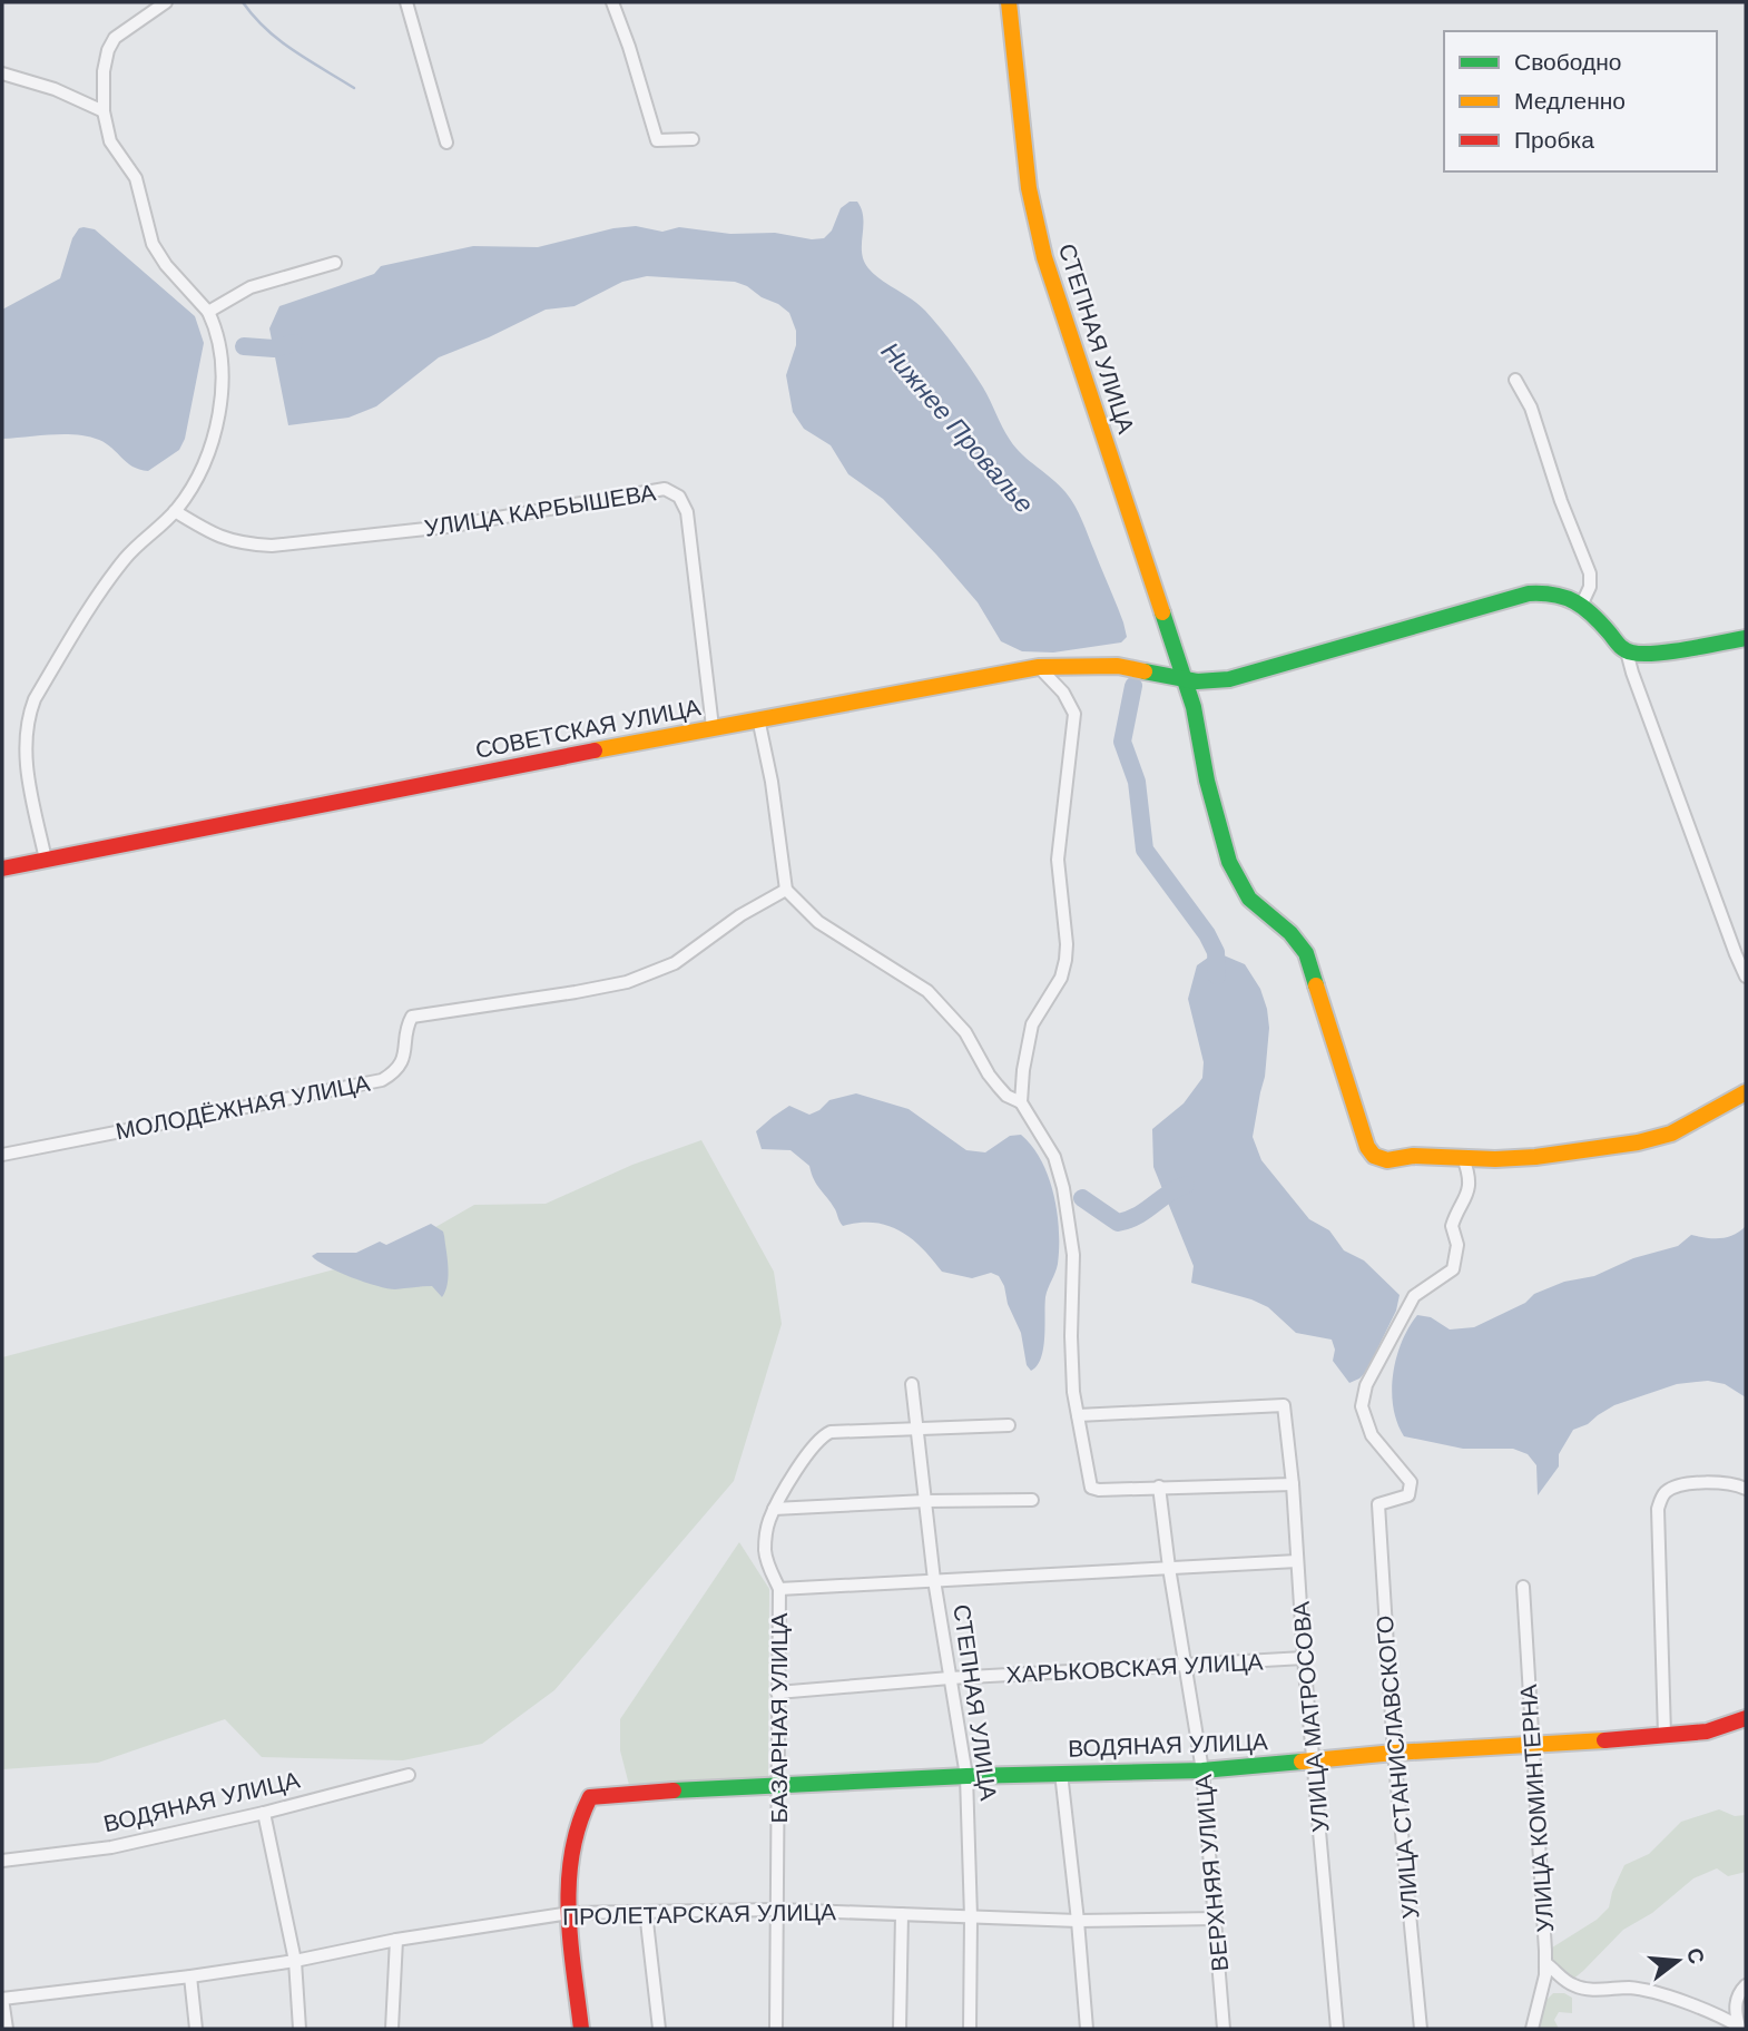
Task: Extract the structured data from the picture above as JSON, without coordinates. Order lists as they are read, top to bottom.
{
  "streets": {
    "street": [
      "СТЕПНАЯ УЛИЦА",
      "УЛИЦА КАРБЫШЕВА",
      "СОВЕТСКАЯ УЛИЦА",
      "МОЛОДЁЖНАЯ УЛИЦА",
      "ХАРЬКОВСКАЯ УЛИЦА",
      "УЛИЦА МАТРОСОВА",
      "БАЗАРНАЯ УЛИЦА",
      "ВОДЯНАЯ УЛИЦА",
      "УЛИЦА СТАНИСЛАВСКОГО",
      "УЛИЦА КОМИНТЕРНА",
      "ВЕРХНЯЯ УЛИЦА",
      "ПРОЛЕТАРСКАЯ УЛИЦА"
    ]
  },
  "crossings": [
    ["СТЕПНАЯ УЛИЦА", "СОВЕТСКАЯ УЛИЦА"],
    ["СТЕПНАЯ УЛИЦА", "ХАРЬКОВСКАЯ УЛИЦА"],
    ["СТЕПНАЯ УЛИЦА", "БАЗАРНАЯ УЛИЦА"],
    ["СТЕПНАЯ УЛИЦА", "ВОДЯНАЯ УЛИЦА"],
    ["СТЕПНАЯ УЛИЦА", "УЛИЦА СТАНИСЛАВСКОГО"],
    ["СТЕПНАЯ УЛИЦА", "ПРОЛЕТАРСКАЯ УЛИЦА"],
    ["УЛИЦА КАРБЫШЕВА", "СОВЕТСКАЯ УЛИЦА"],
    ["ХАРЬКОВСКАЯ УЛИЦА", "УЛИЦА МАТРОСОВА"],
    ["ХАРЬКОВСКАЯ УЛИЦА", "БАЗАРНАЯ УЛИЦА"],
    ["ХАРЬКОВСКАЯ УЛИЦА", "ВЕРХНЯЯ УЛИЦА"],
    ["УЛИЦА МАТРОСОВА", "ВОДЯНАЯ УЛИЦА"],
    ["БАЗАРНАЯ УЛИЦА", "ВОДЯНАЯ УЛИЦА"],
    ["БАЗАРНАЯ УЛИЦА", "ПРОЛЕТАРСКАЯ УЛИЦА"],
    ["ВОДЯНАЯ УЛИЦА", "УЛИЦА СТАНИСЛАВСКОГО"],
    ["ВОДЯНАЯ УЛИЦА", "УЛИЦА КОМИНТЕРНА"],
    ["ВОДЯНАЯ УЛИЦА", "ВЕРХНЯЯ УЛИЦА"],
    ["ВОДЯНАЯ УЛИЦА", "ПРОЛЕТАРСКАЯ УЛИЦА"],
    ["ВЕРХНЯЯ УЛИЦА", "ПРОЛЕТАРСКАЯ УЛИЦА"]
  ],
  "water": ["Нижнее Провалье"],
  "legend": ["Свободно", "Медленно", "Пробка"],
  "north": "right"
}
